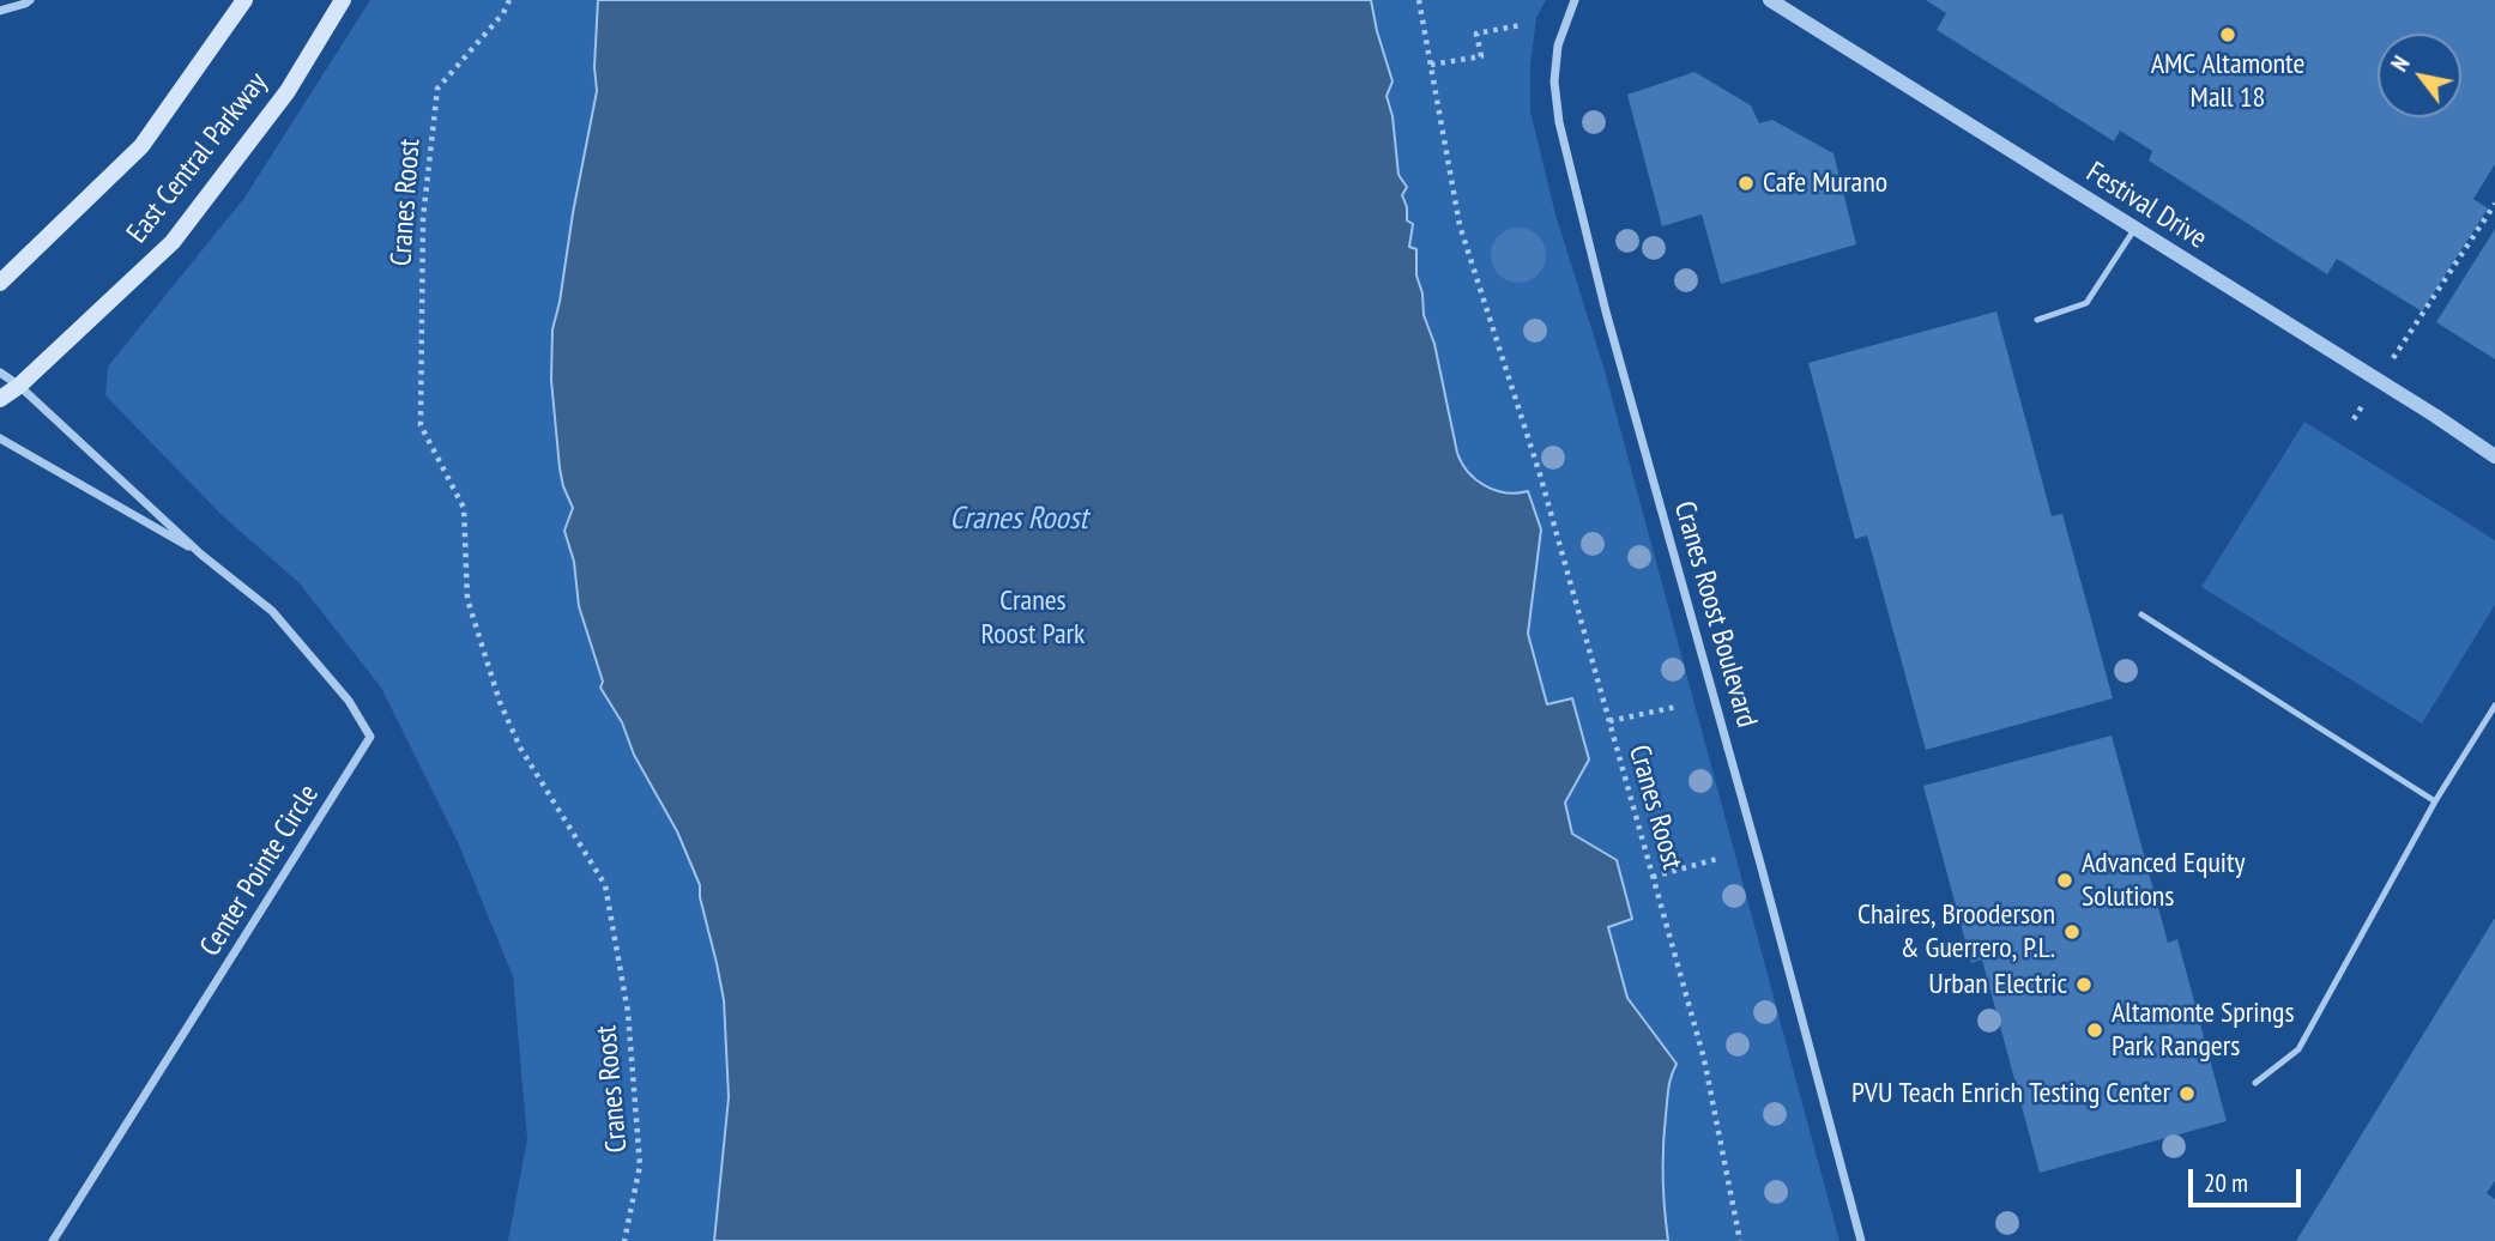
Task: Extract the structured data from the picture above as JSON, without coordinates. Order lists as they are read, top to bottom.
{
  "streets": {
    "main road": ["East Central Parkway"],
    "street": ["Festival Drive", "Cranes Roost Boulevard", "Center Pointe Circle"],
    "path": ["Cranes Roost"]
  },
  "crossings": [
    ["East Central Parkway", "Center Pointe Circle"]
  ],
  "water": ["Cranes Roost"],
  "parks": ["Cranes Roost Park"],
  "places": [
    "AMC Altamonte Mall 18",
    "Cafe Murano",
    "Advanced Equity Solutions",
    "Chaires, Brooderson & Guerrero, P.L.",
    "Urban Electric",
    "Altamonte Springs Park Rangers",
    "PVU Teach Enrich Testing Center"
  ],
  "scale_bar": "20 m",
  "north": "top left"
}
